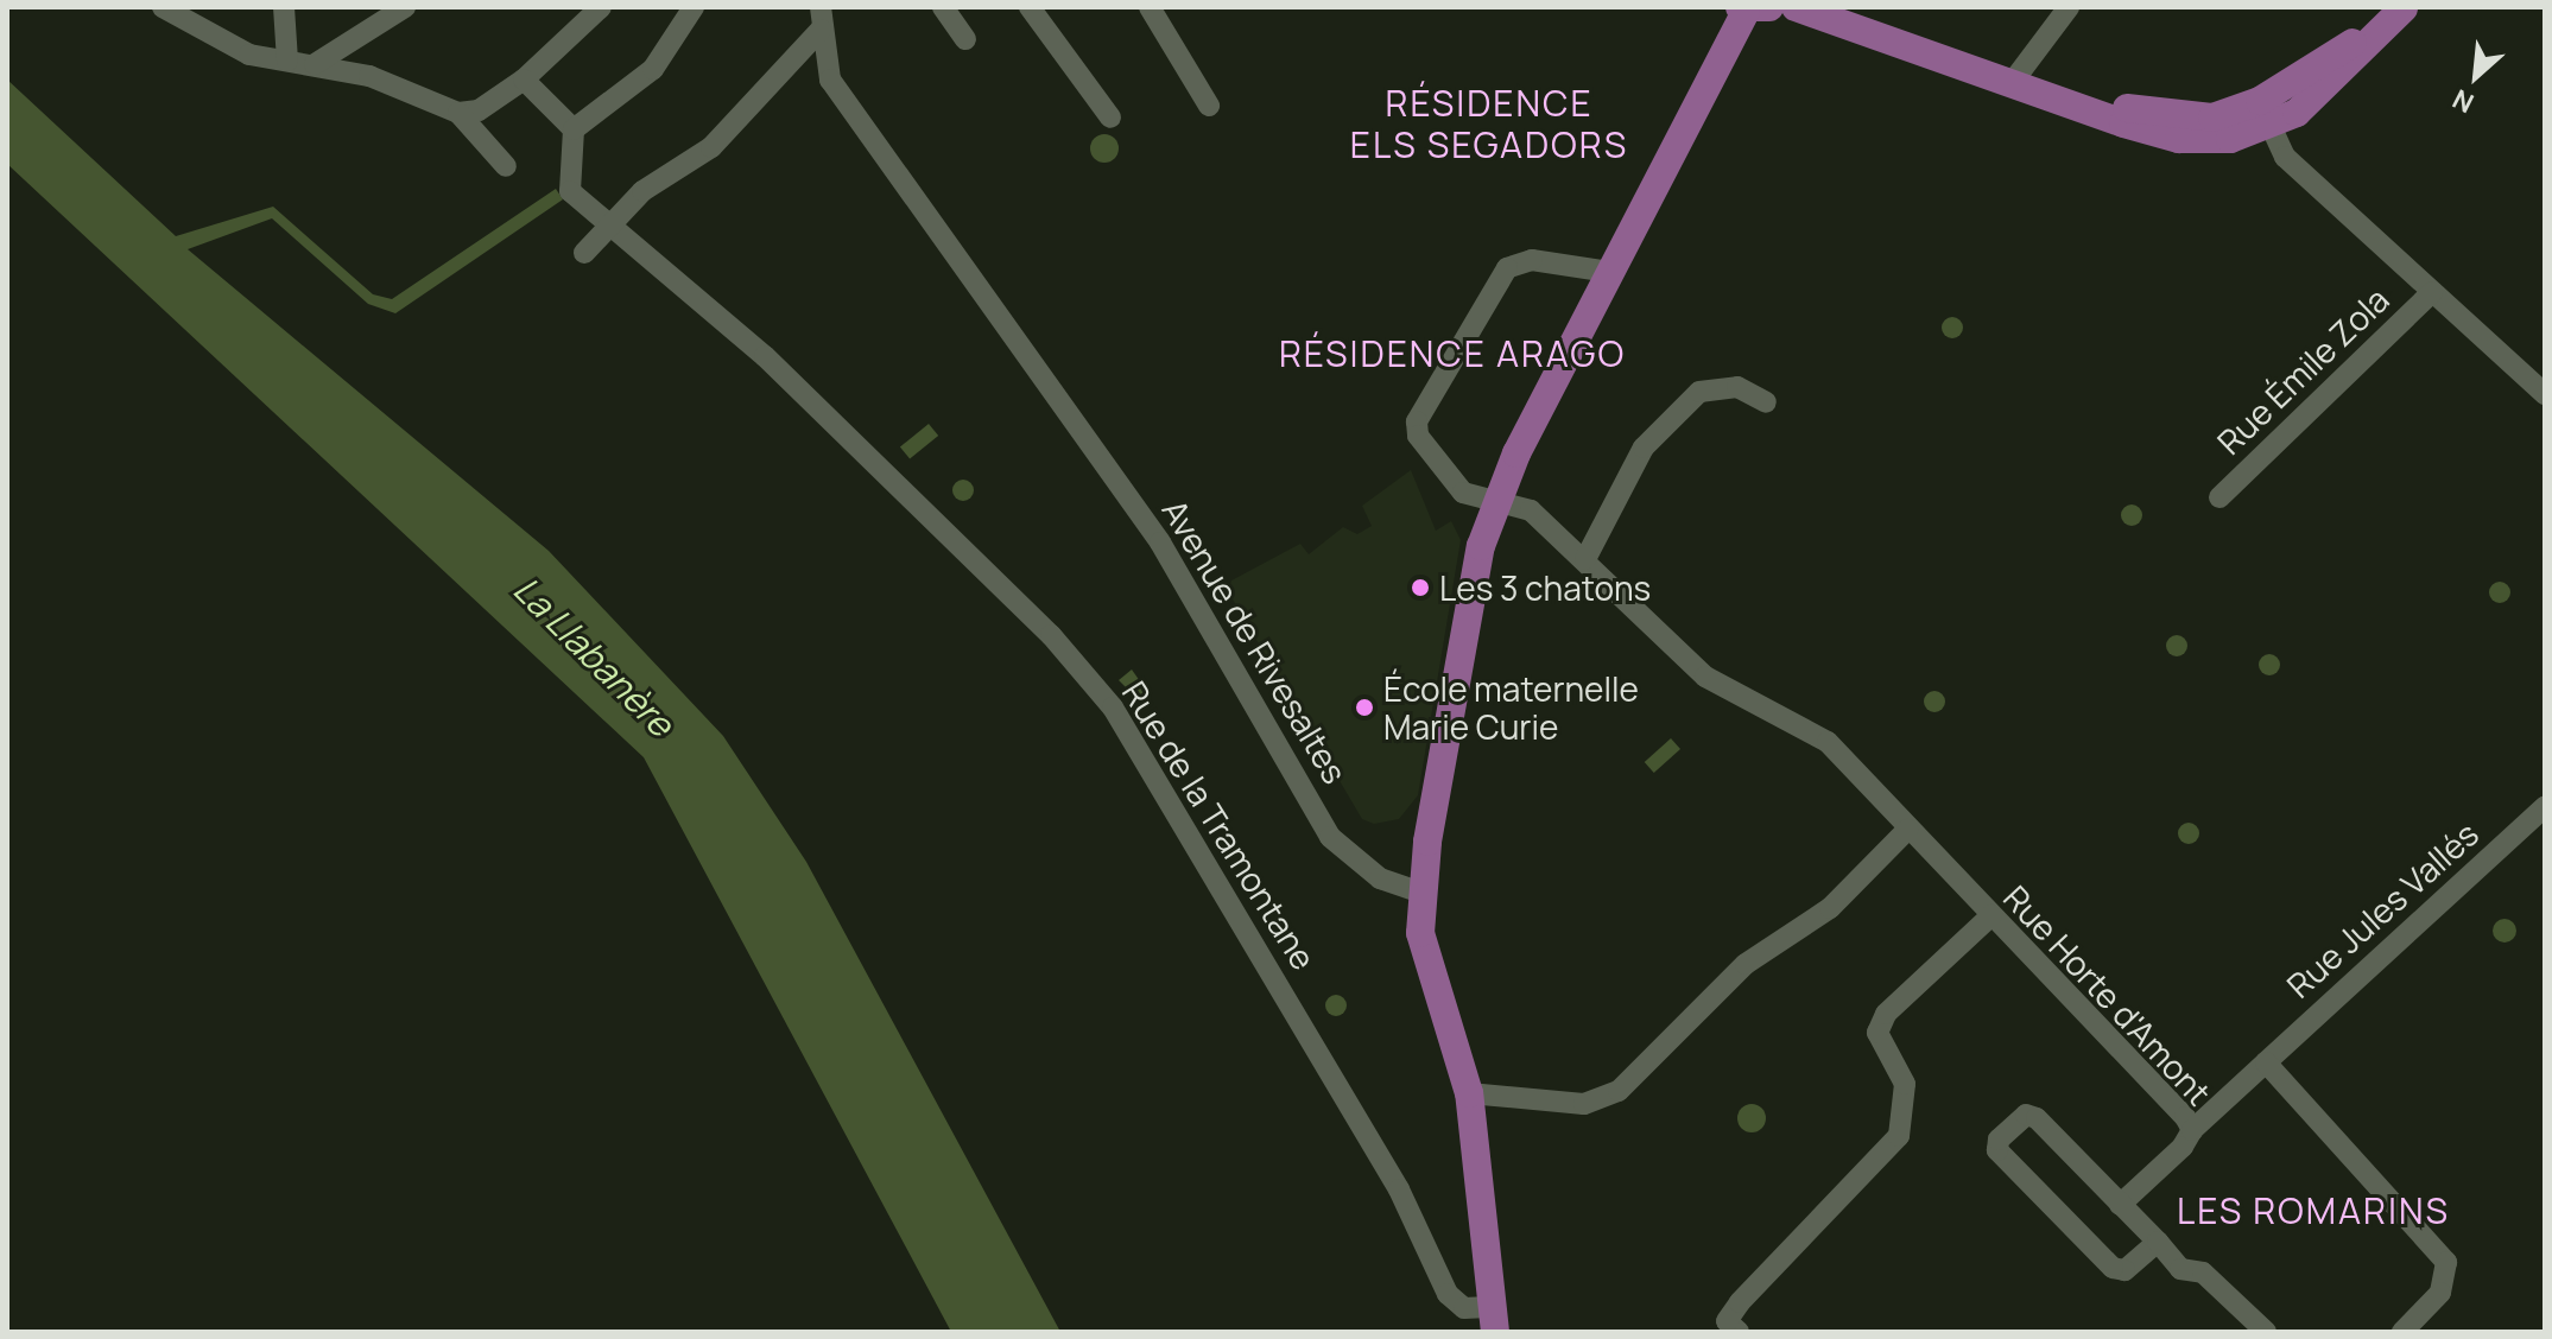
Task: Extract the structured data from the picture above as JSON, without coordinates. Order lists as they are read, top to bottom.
{
  "streets": {
    "street": [
      "Rue Émile Zola",
      "Avenue de Rivesaltes",
      "Rue de la Tramontane",
      "Rue Jules Vallés",
      "Rue Horte d'Amont"
    ]
  },
  "crossings": [
    ["Rue Jules Vallés", "Rue Horte d'Amont"]
  ],
  "districts": ["RÉSIDENCE ELS SEGADORS", "RÉSIDENCE ARAGO", "LES ROMARINS"],
  "water": ["La Llabanère"],
  "places": ["Les 3 chatons", "École maternelle Marie Curie"],
  "north": "bottom left"
}
